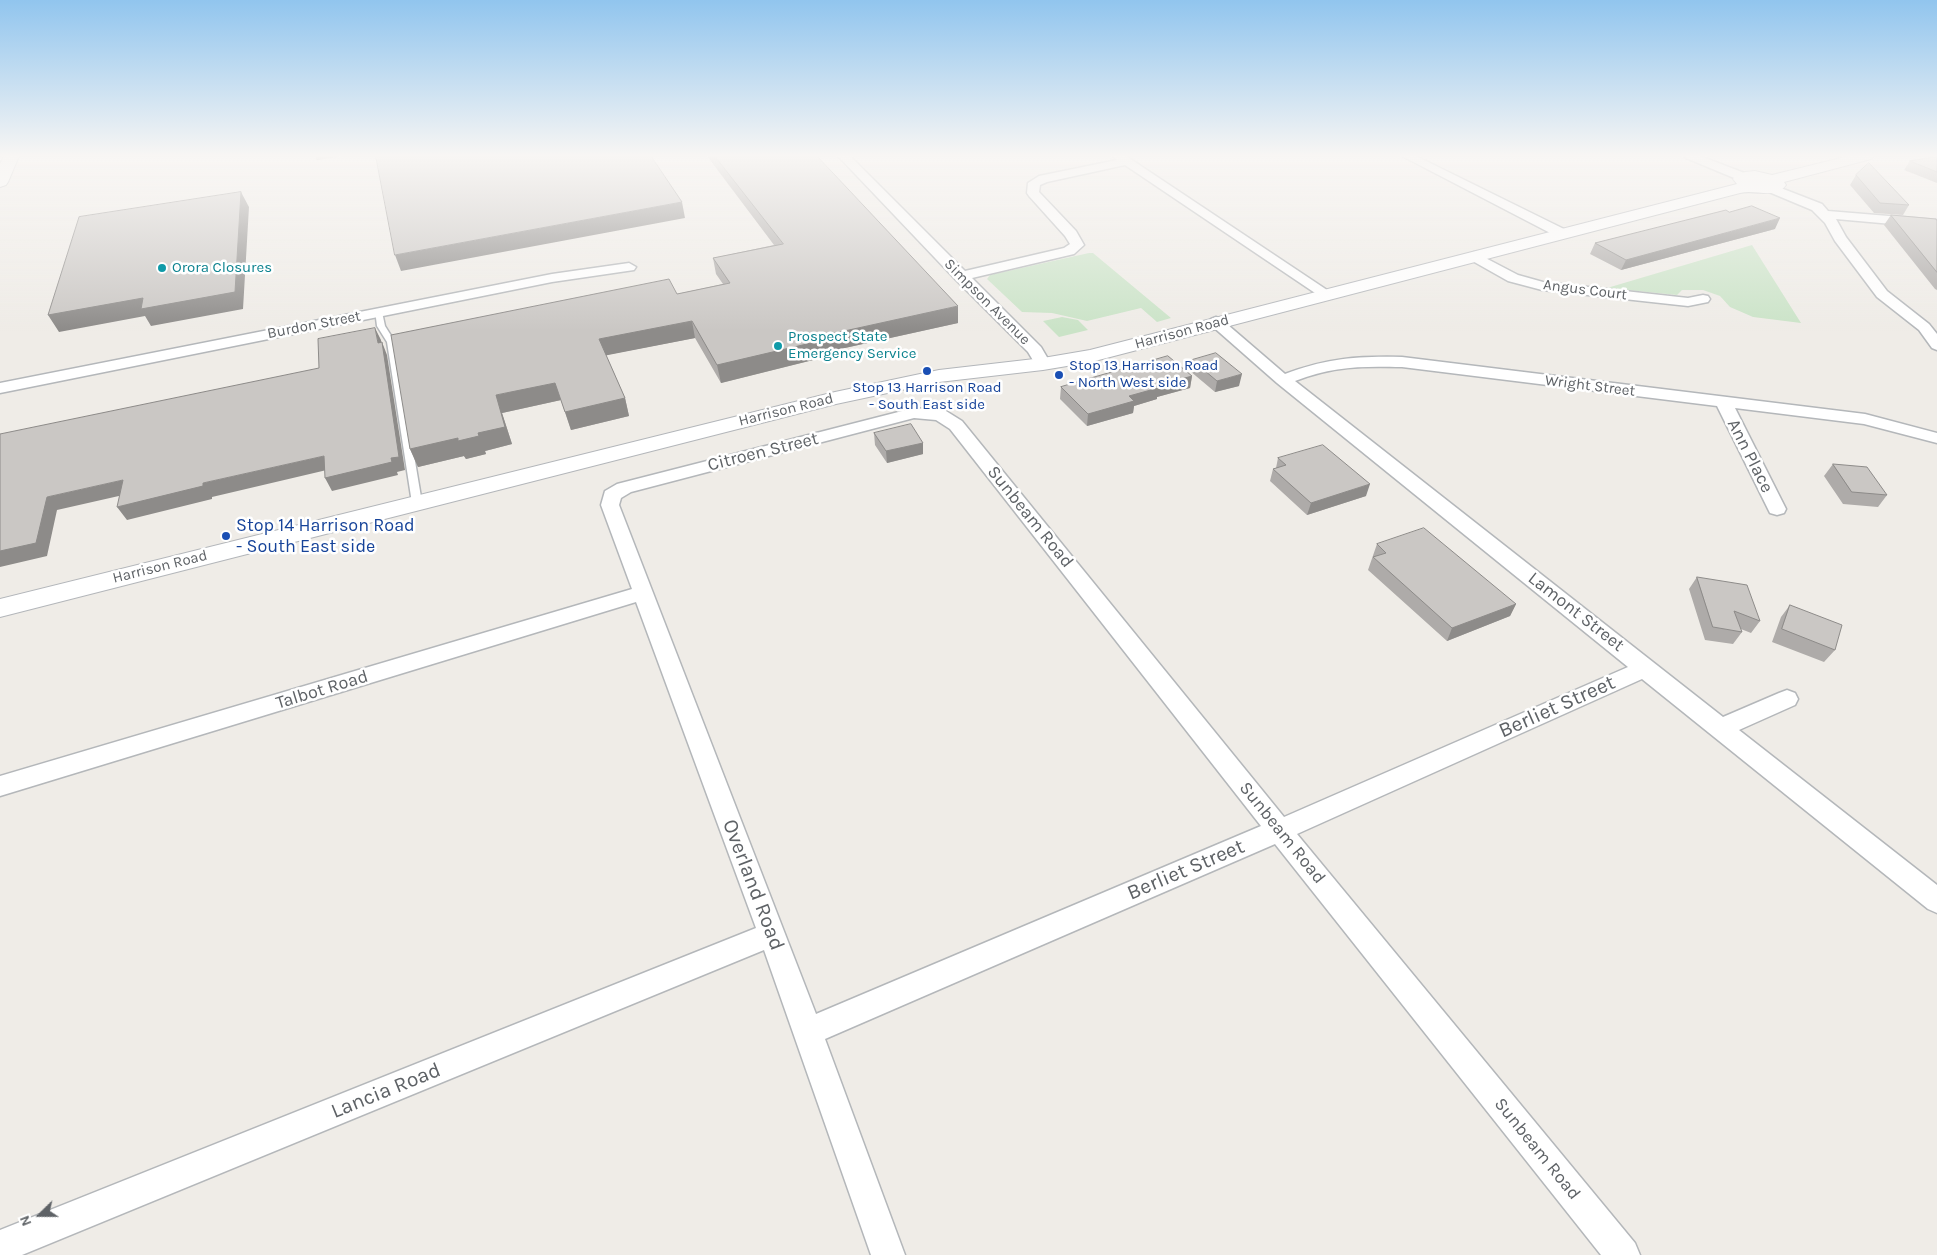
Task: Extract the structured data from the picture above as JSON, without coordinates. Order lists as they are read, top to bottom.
{
  "streets": {
    "street": [
      "Angus Court",
      "Simpson Avenue",
      "Burdon Street",
      "Harrison Road",
      "Wright Street",
      "Citroen Street",
      "Ann Place",
      "Sunbeam Road",
      "Lamont Street",
      "Talbot Road",
      "Berliet Street",
      "Overland Road",
      "Lancia Road"
    ]
  },
  "crossings": [
    ["Angus Court", "Harrison Road"],
    ["Simpson Avenue", "Harrison Road"],
    ["Harrison Road", "Lamont Street"],
    ["Wright Street", "Ann Place"],
    ["Wright Street", "Lamont Street"],
    ["Citroen Street", "Sunbeam Road"],
    ["Citroen Street", "Overland Road"],
    ["Sunbeam Road", "Berliet Street"],
    ["Lamont Street", "Berliet Street"],
    ["Talbot Road", "Overland Road"],
    ["Berliet Street", "Overland Road"],
    ["Overland Road", "Lancia Road"]
  ],
  "places": [
    "Orora Closures",
    "Prospect State Emergency Service",
    "Stop 13 Harrison Road - South East side",
    "Stop 13 Harrison Road - North West side",
    "Stop 14 Harrison Road - South East side"
  ],
  "north": "left"
}
